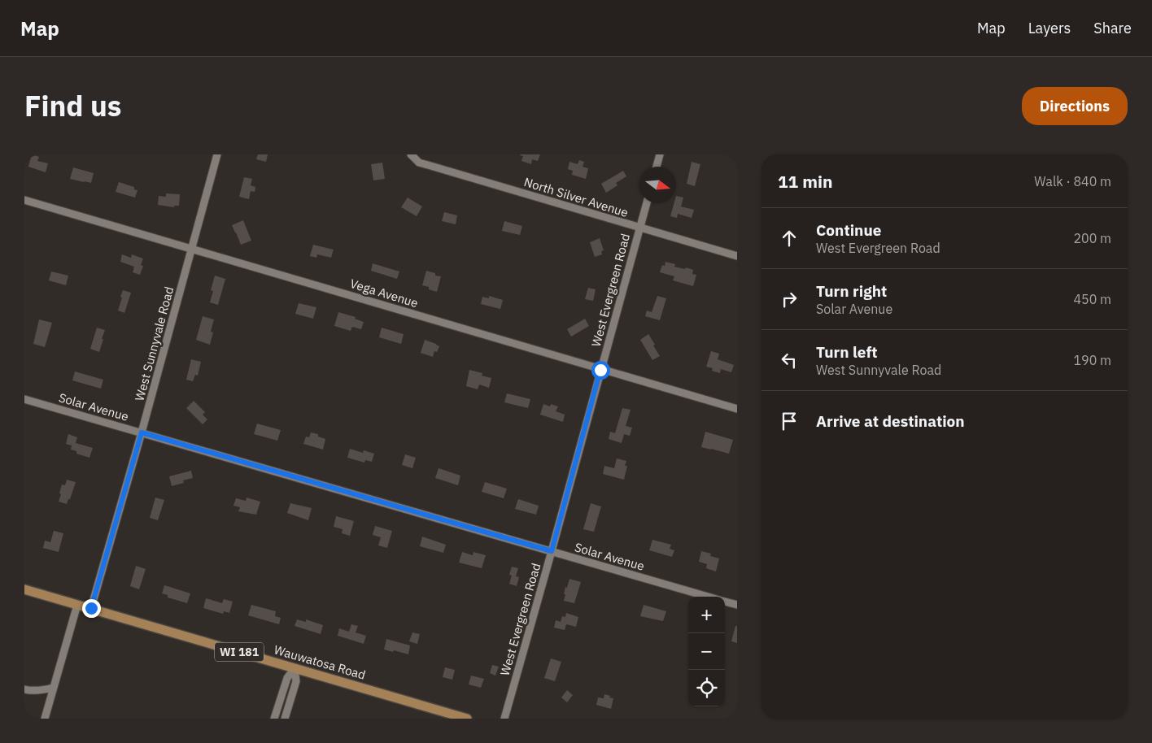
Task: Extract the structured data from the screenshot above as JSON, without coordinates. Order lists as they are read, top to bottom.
{
  "streets": {
    "main road": ["WI 181", "Wauwatosa Road"],
    "street": [
      "North Silver Avenue",
      "West Evergreen Road",
      "Vega Avenue",
      "West Sunnyvale Road",
      "Solar Avenue"
    ]
  },
  "crossings": [
    ["North Silver Avenue", "West Evergreen Road"],
    ["West Evergreen Road", "Vega Avenue"],
    ["West Evergreen Road", "Solar Avenue"],
    ["Vega Avenue", "West Sunnyvale Road"],
    ["West Sunnyvale Road", "Solar Avenue"],
    ["West Sunnyvale Road", "Wauwatosa Road"]
  ],
  "north": "right",
  "page": {
    "header": "Map",
    "nav": ["Map", "Layers", "Share"],
    "title": "Find us",
    "buttons": "Directions",
    "heading": ["11 min", "Walk · 840 m"],
    "list": [
      ["Continue", "West Evergreen Road", "200 m"],
      ["Turn right", "Solar Avenue", "450 m"],
      ["Turn left", "West Sunnyvale Road", "190 m"],
      "Arrive at destination"
    ],
    "map_buttons": ["+", "−"]
  }
}
